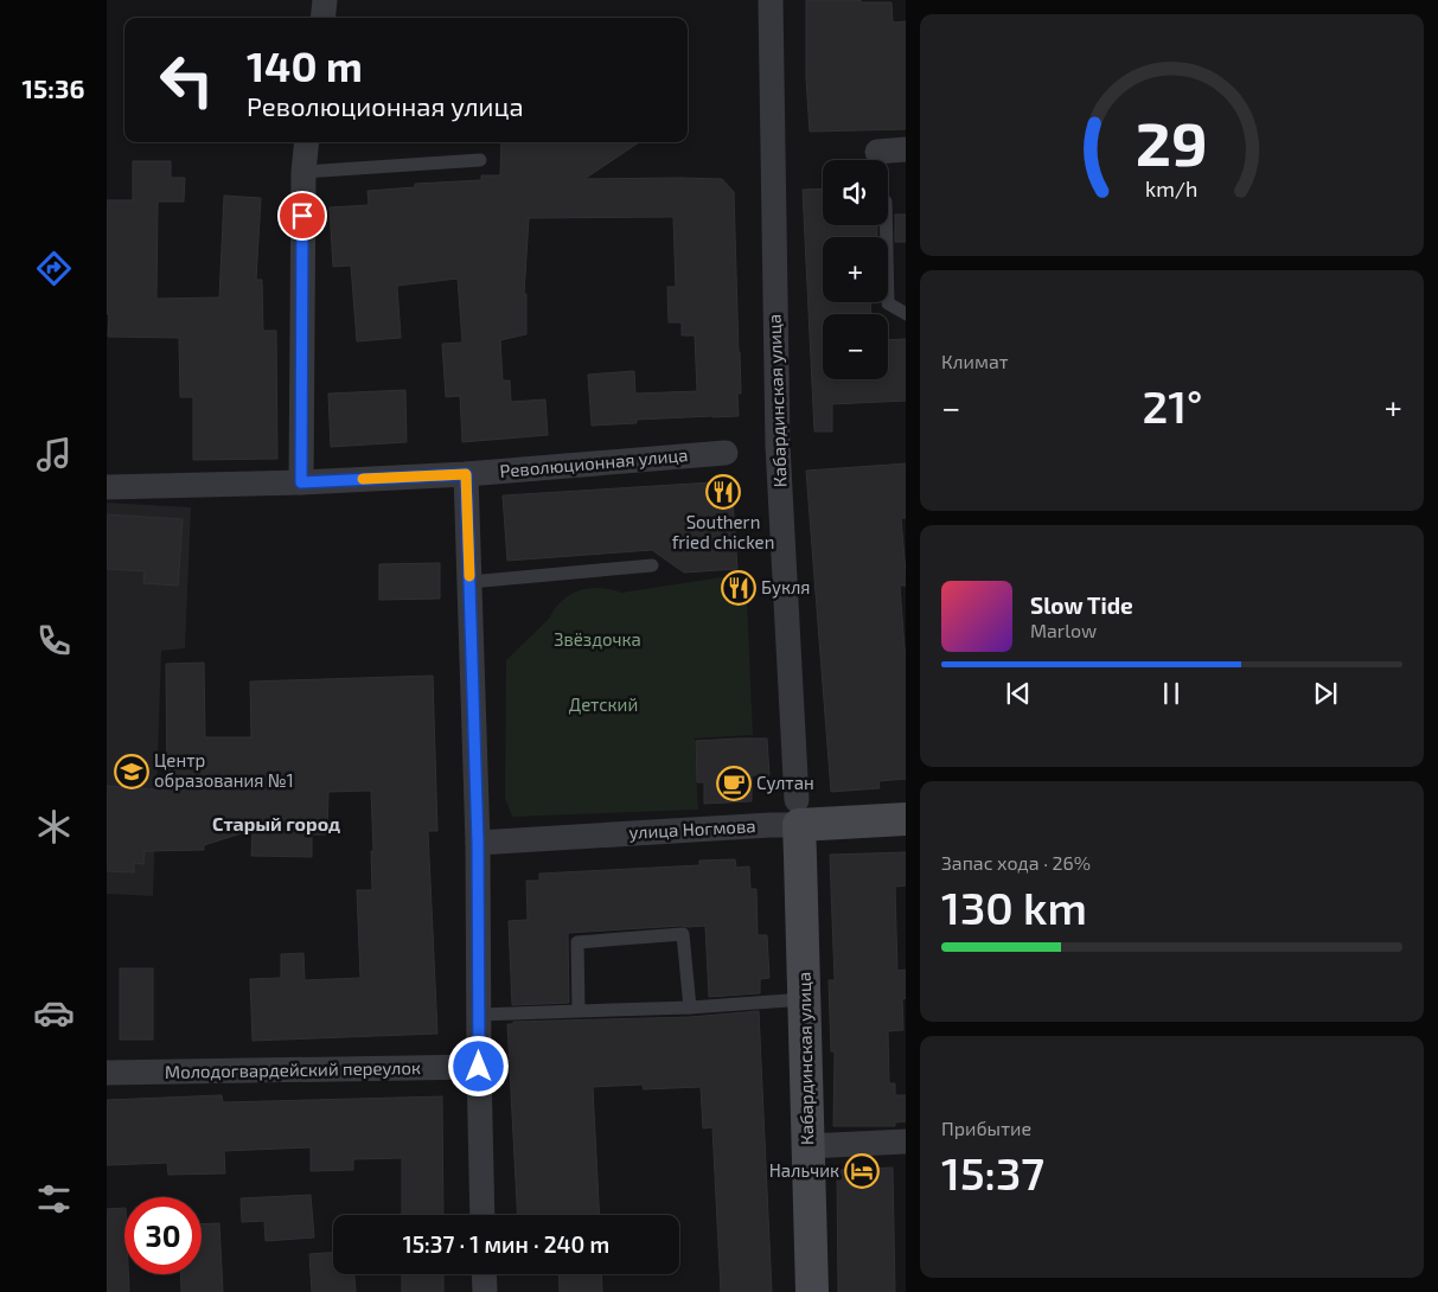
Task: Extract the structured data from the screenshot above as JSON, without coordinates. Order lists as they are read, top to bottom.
{
  "streets": {
    "street": [
      "Кабардинская улица",
      "Революционная улица",
      "улица Ногмова",
      "Молодогвардейский переулок"
    ]
  },
  "crossings": [
    ["Кабардинская улица", "улица Ногмова"]
  ],
  "districts": ["Старый город"],
  "parks": ["Звёздочка", "Детский"],
  "places": {
    "restaurant": ["Southern fried chicken", "Букля"],
    "school or university": ["Центр образования №1"],
    "cafe": ["Султан"],
    "hotel": ["Нальчик"]
  },
  "page": {
    "tabs": "15:36",
    "turn": ["140 m", "Революционная улица"],
    "map_buttons": ["+", "−"],
    "tile": [
      "Климат",
      ["Запас хода · 26%", "130 km"],
      ["Прибытие", "15:37"]
    ],
    "heat": ["−", "21°", "+"],
    "song": ["Slow Tide", "Marlow"],
    "limit": "30",
    "trip": "15:37 · 1 мин · 240 m",
    "gauge": ["29", "km/h"]
  }
}
